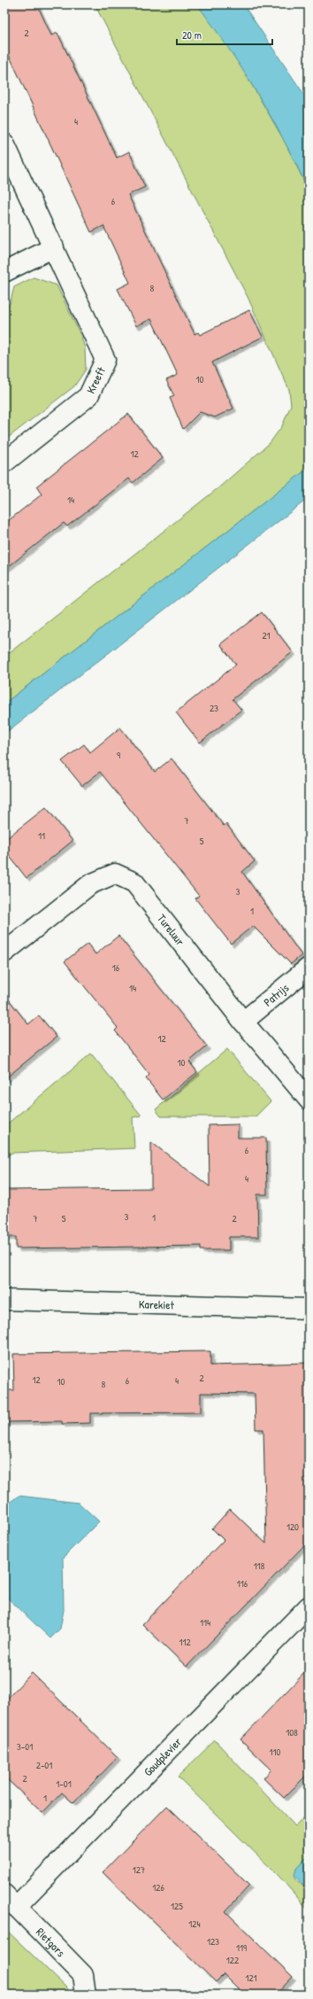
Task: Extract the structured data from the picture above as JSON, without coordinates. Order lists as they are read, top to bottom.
{
  "streets": {
    "street": [
      "Kreeft",
      "Tureluur",
      "Patrijs",
      "Karekiet",
      "Goudplevier",
      "Rietgors"
    ]
  },
  "crossings": [
    ["Tureluur", "Patrijs"],
    ["Goudplevier", "Rietgors"]
  ],
  "house_numbers": [
    "2",
    "4",
    "6",
    "8",
    "10",
    "12",
    "14",
    "21",
    "23",
    "9",
    "7",
    "11",
    "5",
    "3",
    "1",
    "16",
    "14",
    "12",
    "10",
    "6",
    "4",
    "3",
    "1",
    "7",
    "5",
    "2",
    "2",
    "12",
    "6",
    "4",
    "10",
    "8",
    "120",
    "118",
    "116",
    "114",
    "112",
    "108",
    "3-01",
    "110",
    "2-01",
    "2",
    "1-01",
    "1",
    "127",
    "126",
    "125",
    "124",
    "123",
    "119",
    "122",
    "121"
  ],
  "scale_bar": "20 m"
}
